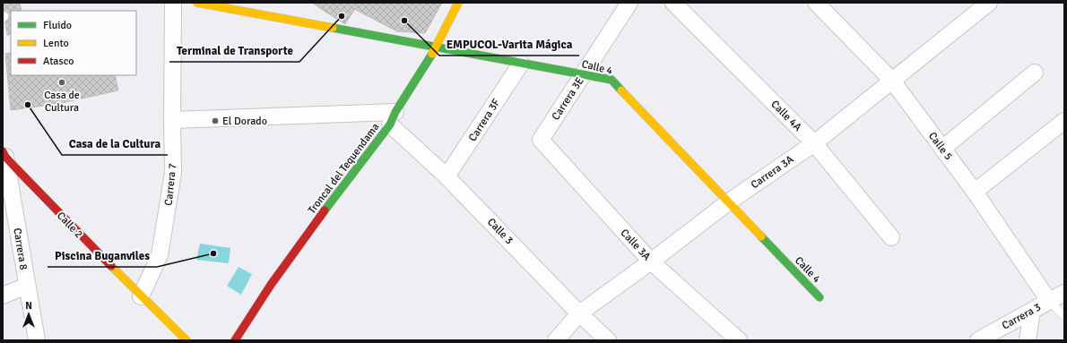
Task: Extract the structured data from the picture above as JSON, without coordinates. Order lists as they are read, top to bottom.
{
  "streets": {
    "street": [
      "Calle 4",
      "Carrera 3E",
      "Calle 4A",
      "Carrera 3F",
      "Calle 5",
      "Troncal del Tequendama",
      "Carrera 3A",
      "Carrera 7",
      "Calle 2",
      "Calle 3",
      "Calle 3A",
      "Carrera 8",
      "Carrera 3"
    ]
  },
  "crossings": [
    ["Calle 4", "Carrera 3E"],
    ["Calle 4", "Carrera 3F"],
    ["Calle 4", "Troncal del Tequendama"],
    ["Calle 4", "Carrera 3A"],
    ["Carrera 3E", "Calle 3A"],
    ["Calle 4A", "Carrera 3A"],
    ["Carrera 3F", "Calle 3"],
    ["Calle 5", "Carrera 3A"],
    ["Calle 5", "Carrera 3"],
    ["Troncal del Tequendama", "Calle 3"],
    ["Carrera 3A", "Calle 3"],
    ["Carrera 3A", "Calle 3A"],
    ["Carrera 7", "Calle 2"],
    ["Calle 2", "Carrera 8"]
  ],
  "places": [
    "Terminal de Transporte",
    "EMPUCOL-Varita Mágica",
    "Casa de Cultura",
    "Casa de la Cultura",
    "El Dorado",
    "Piscina Buganviles"
  ],
  "legend": ["Fluido", "Lento", "Atasco"],
  "north": "top"
}
